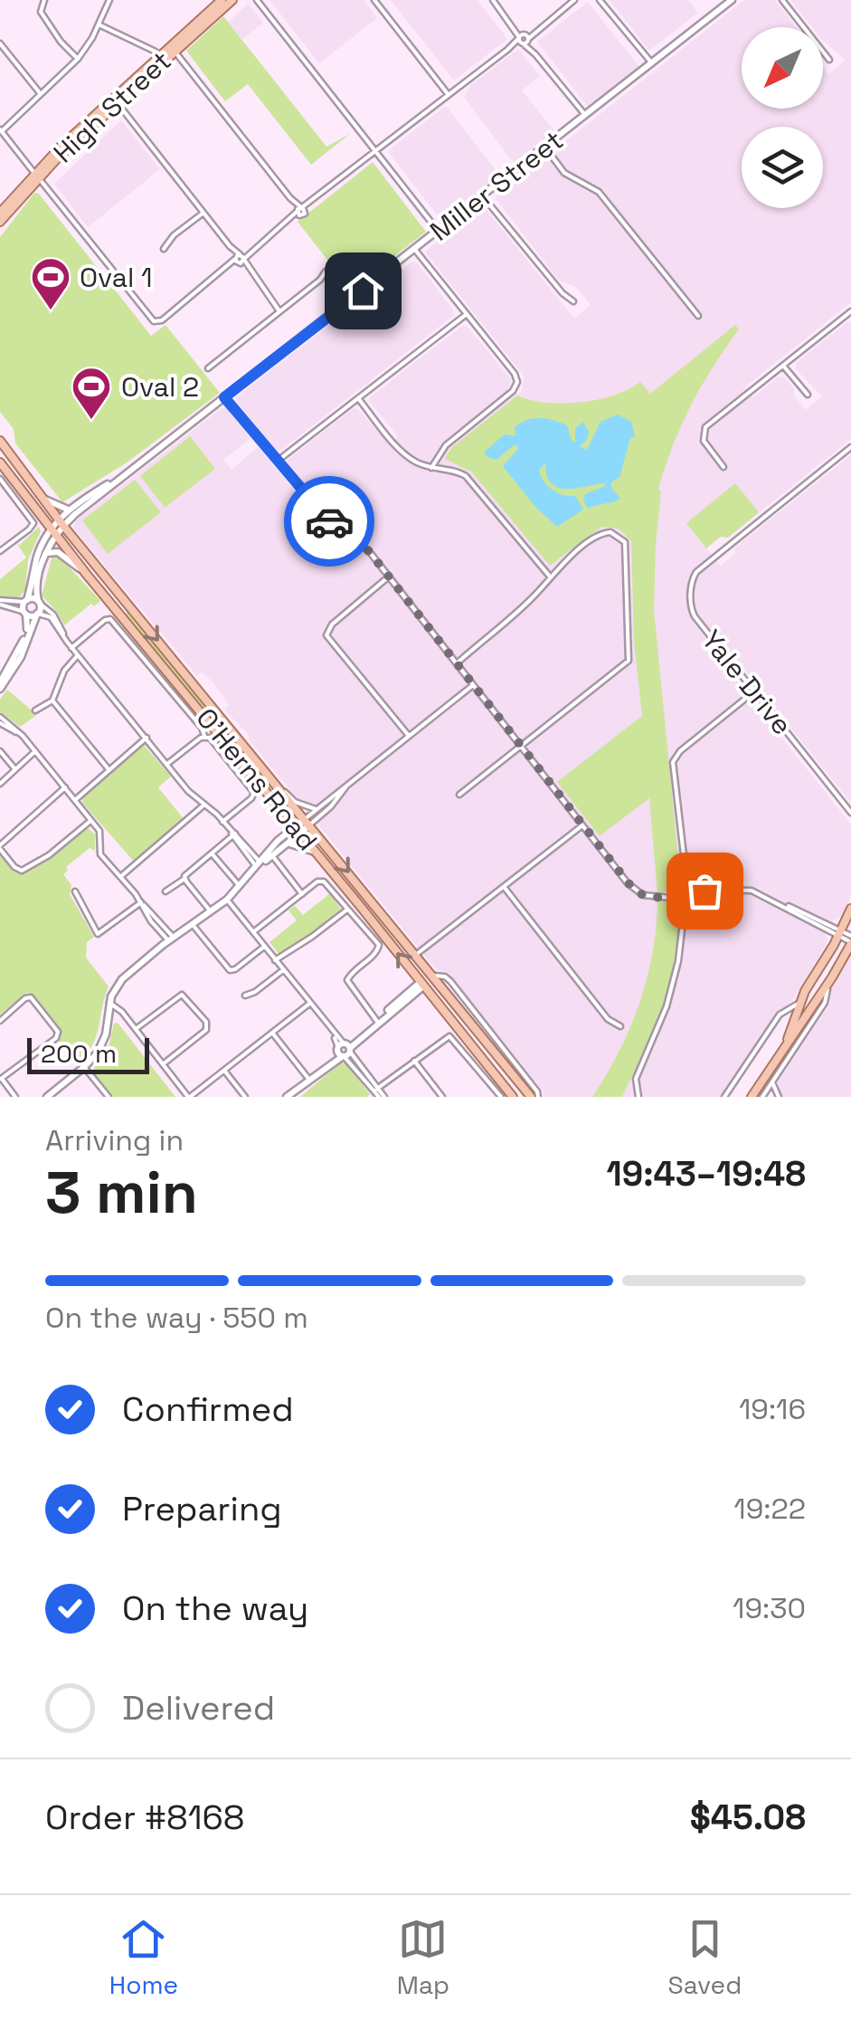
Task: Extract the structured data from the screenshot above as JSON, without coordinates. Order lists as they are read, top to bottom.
{
  "streets": {
    "main road": ["High Street", "O'Herns Road"],
    "street": ["Miller Street", "Yale Drive"]
  },
  "crossings": [
    ["Miller Street", "O'Herns Road"]
  ],
  "places": {
    "sports": ["Oval 1", "Oval 2"]
  },
  "scale_bar": "200 m",
  "north": "bottom left",
  "page": {
    "scale": "200 m",
    "heading": ["3 min", "Arriving in", "19:43–19:48"],
    "panel": ["Order #8168", "$45.08"],
    "bar": "On the way · 550 m",
    "list": [
      ["Confirmed", "19:16"],
      ["Preparing", "19:22"],
      ["On the way", "19:30"],
      "Delivered"
    ],
    "tabs": ["Home", "Map", "Saved"]
  }
}
